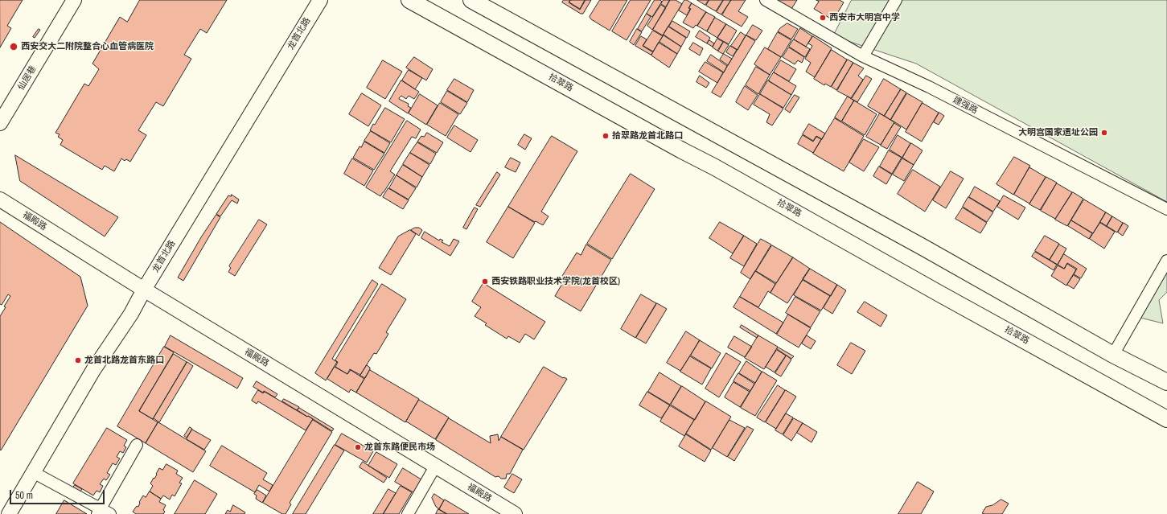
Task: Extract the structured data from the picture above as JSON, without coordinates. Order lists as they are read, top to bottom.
{
  "streets": {
    "main road": ["拾翠路"],
    "street": [
      "龙首北路",
      "仙居巷",
      "建强路",
      "福殿路"
    ]
  },
  "crossings": [
    ["龙首北路", "福殿路"]
  ],
  "places": [
    "西安市大明宫中学",
    "西安交大二附院整合心血管病医院",
    "大明宫国家遗址公园",
    "拾翠路龙首北路口",
    "西安铁路职业技术学院(龙首校区)",
    "龙首北路龙首东路口",
    "龙首东路便民市场"
  ],
  "scale_bar": "50 m"
}
